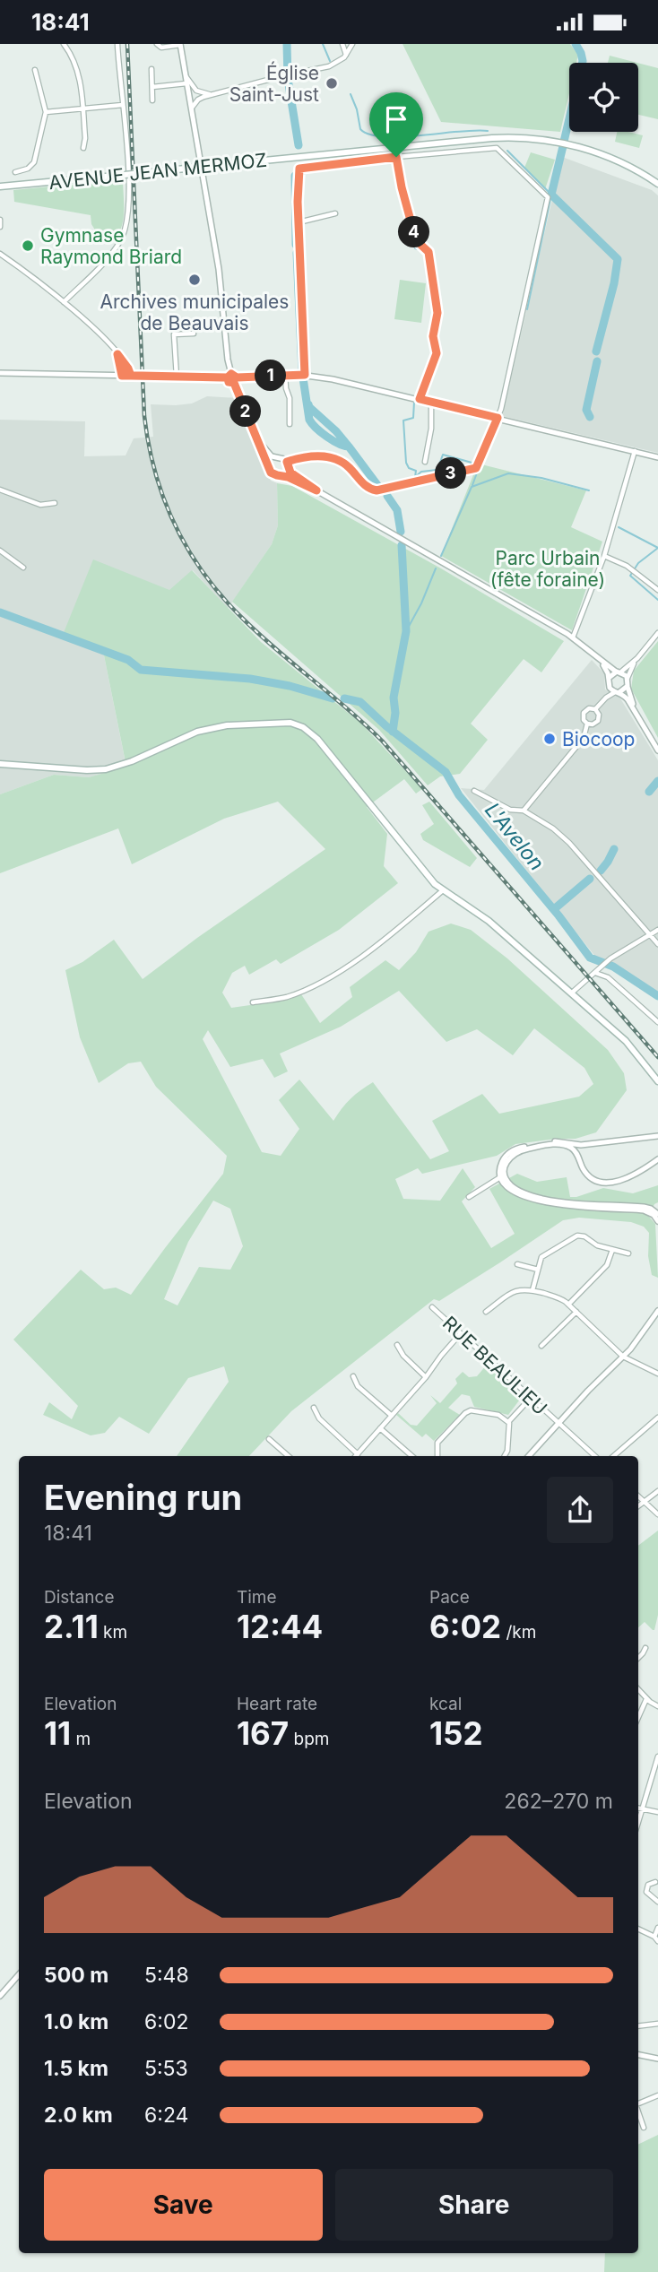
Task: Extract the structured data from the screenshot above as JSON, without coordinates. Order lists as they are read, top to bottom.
{
  "streets": {
    "main road": ["AVENUE JEAN MERMOZ"],
    "street": ["RUE BEAULIEU"]
  },
  "water": ["L'Avelon"],
  "parks": ["Parc Urbain (fête foraine)"],
  "places": [
    "Église Saint-Just",
    "Gymnase Raymond Briard",
    "Archives municipales de Beauvais",
    "Biocoop"
  ],
  "page": {
    "status": "18:41",
    "pins": [
      "4",
      "1",
      "2",
      "3"
    ],
    "heading": ["Evening run", "18:41"],
    "stats": [
      ["Distance", "2.11 km"],
      ["Time", "12:44"],
      ["Pace", "6:02 /km"],
      ["Elevation", "11 m"],
      ["Heart rate", "167 bpm"],
      ["kcal", "152"]
    ],
    "chart": ["Elevation", "262–270 m"],
    "list": [
      {
        "name": "500 m",
        "note": "5:48"
      },
      {
        "name": "1.0 km",
        "note": "6:02"
      },
      {
        "name": "1.5 km",
        "note": "5:53"
      },
      {
        "name": "2.0 km",
        "note": "6:24"
      }
    ],
    "buttons": ["Save", "Share"]
  }
}
